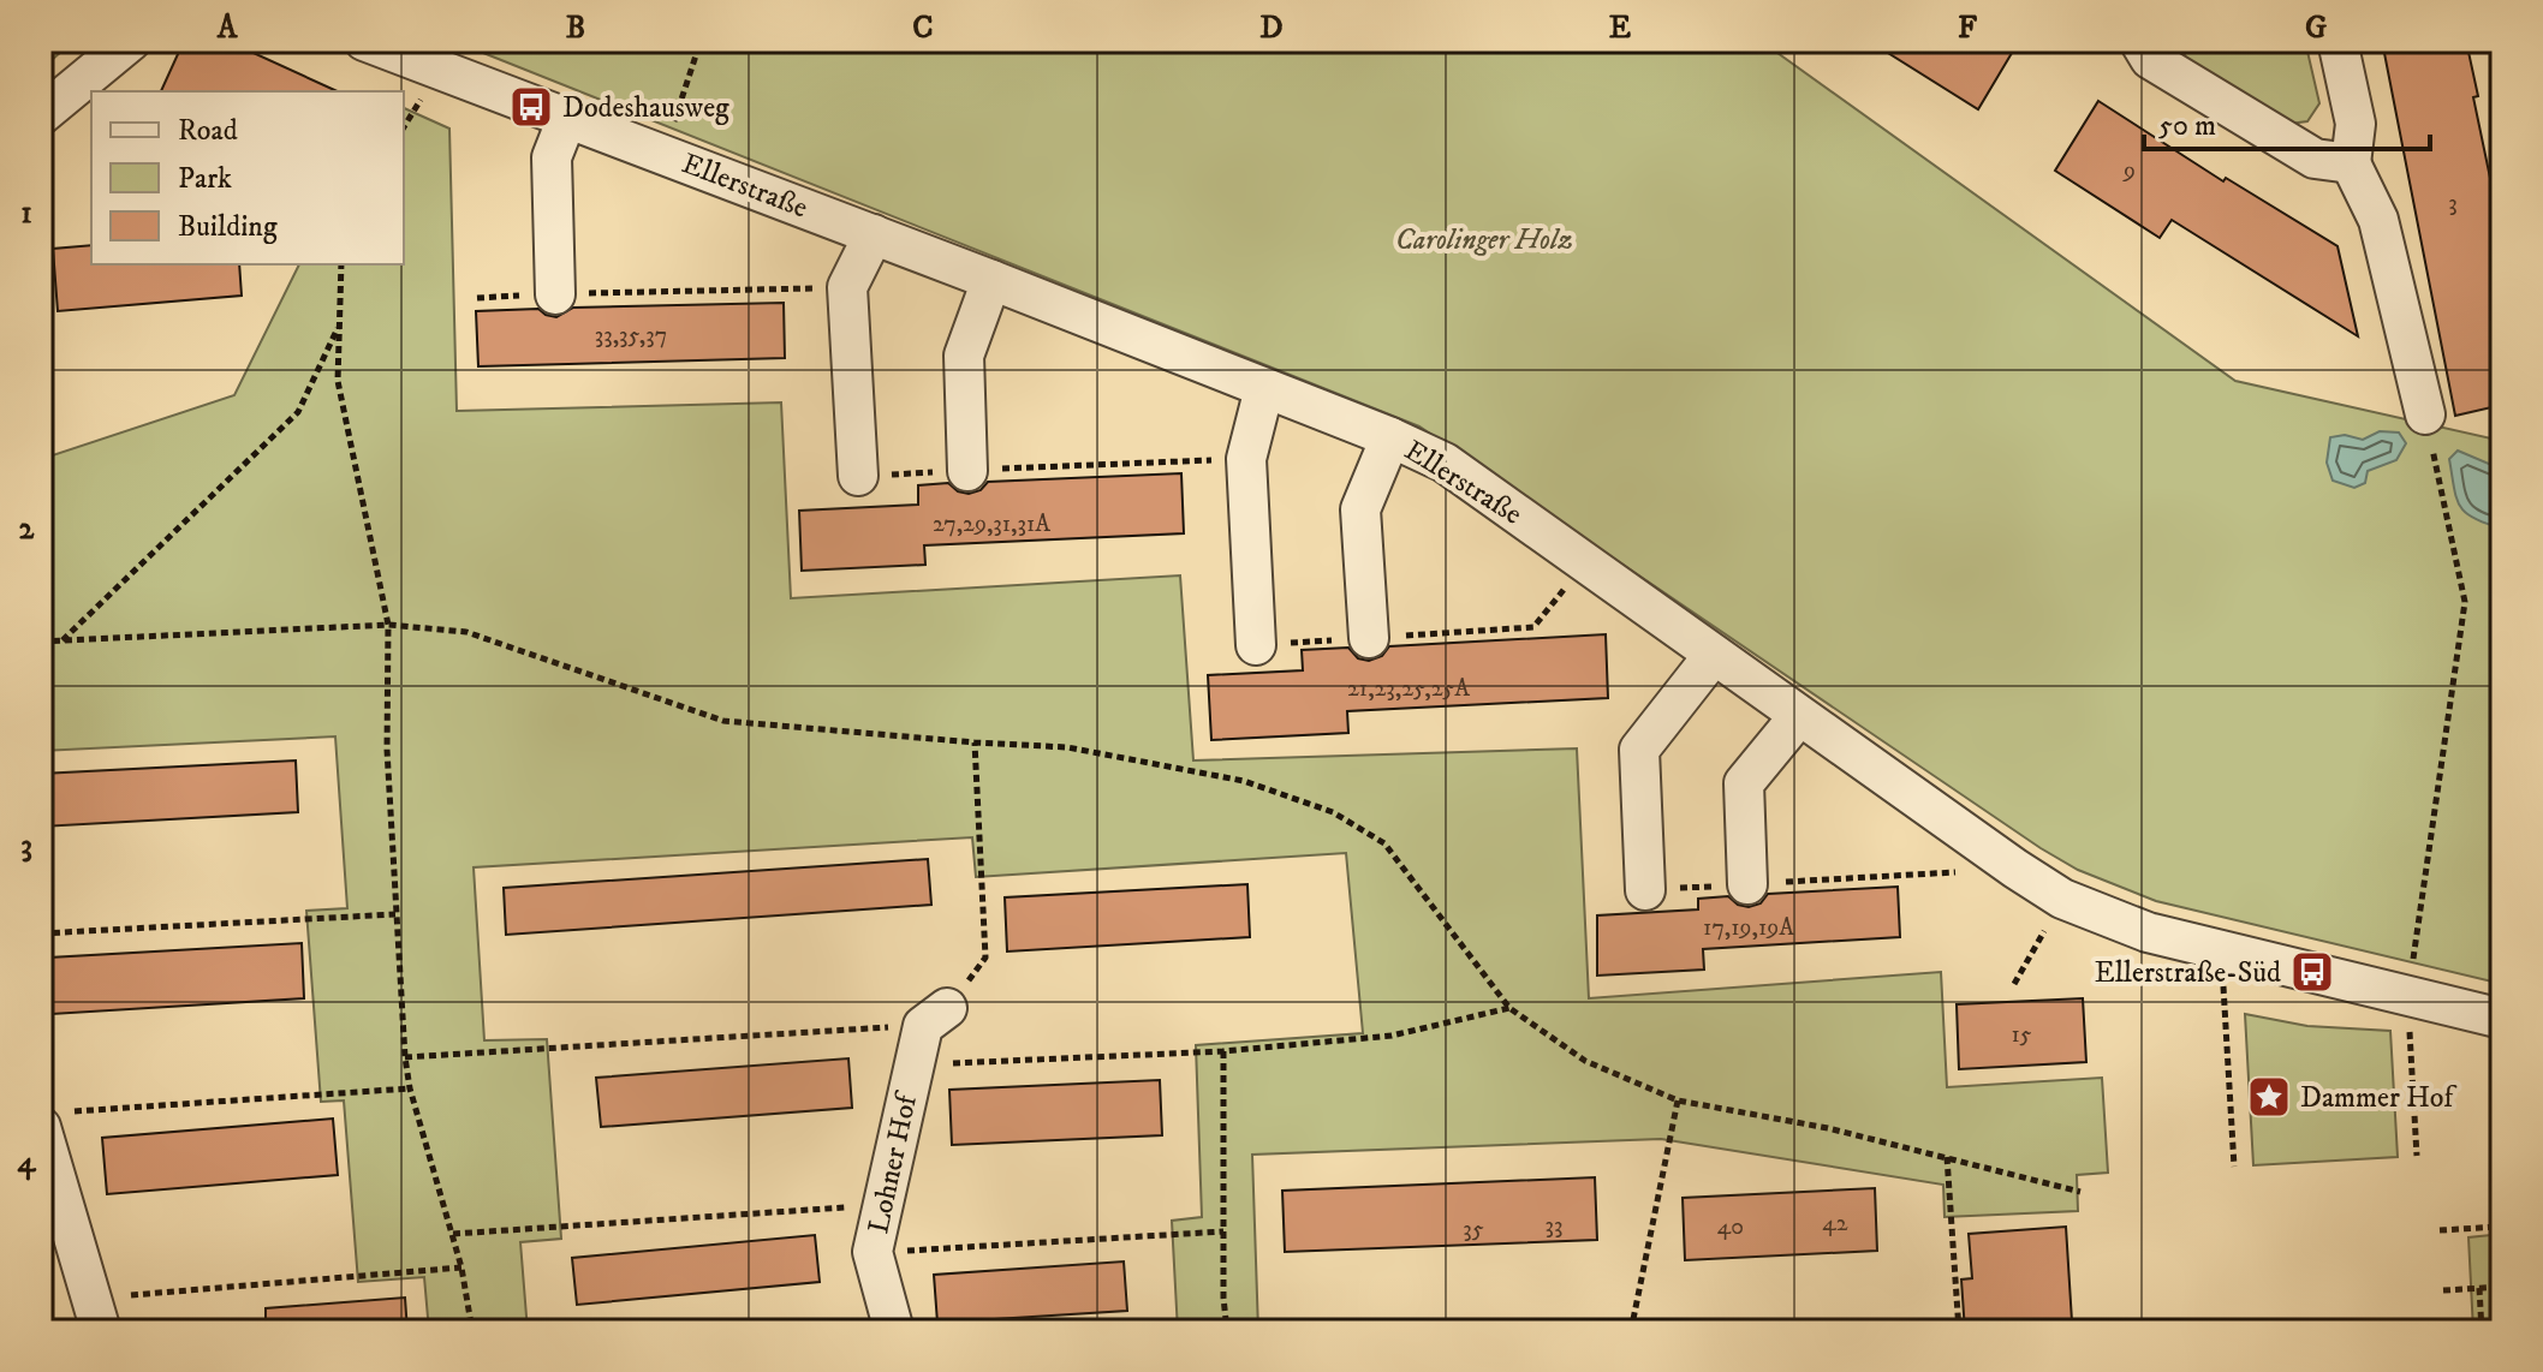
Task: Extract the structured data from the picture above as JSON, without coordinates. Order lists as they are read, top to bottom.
{
  "streets": {
    "street": ["Ellerstraße", "Lohner Hof"]
  },
  "parks": ["Carolinger Holz"],
  "places": {
    "bus stop": ["Dodeshausweg", "Ellerstraße-Süd"],
    "place": ["Dammer Hof"]
  },
  "house_numbers": [
    "9",
    "3",
    "33,35,37",
    "27,29,31,31A",
    "21,23,25,25A",
    "17,19,19A",
    "15",
    "42",
    "33",
    "40",
    "35"
  ],
  "legend": ["Road", "Park", "Building"],
  "scale_bar": "50 m",
  "grid": {
    "columns": [
      "A",
      "B",
      "C",
      "D",
      "E",
      "F",
      "G"
    ],
    "rows": [
      "1",
      "2",
      "3",
      "4"
    ]
  }
}
